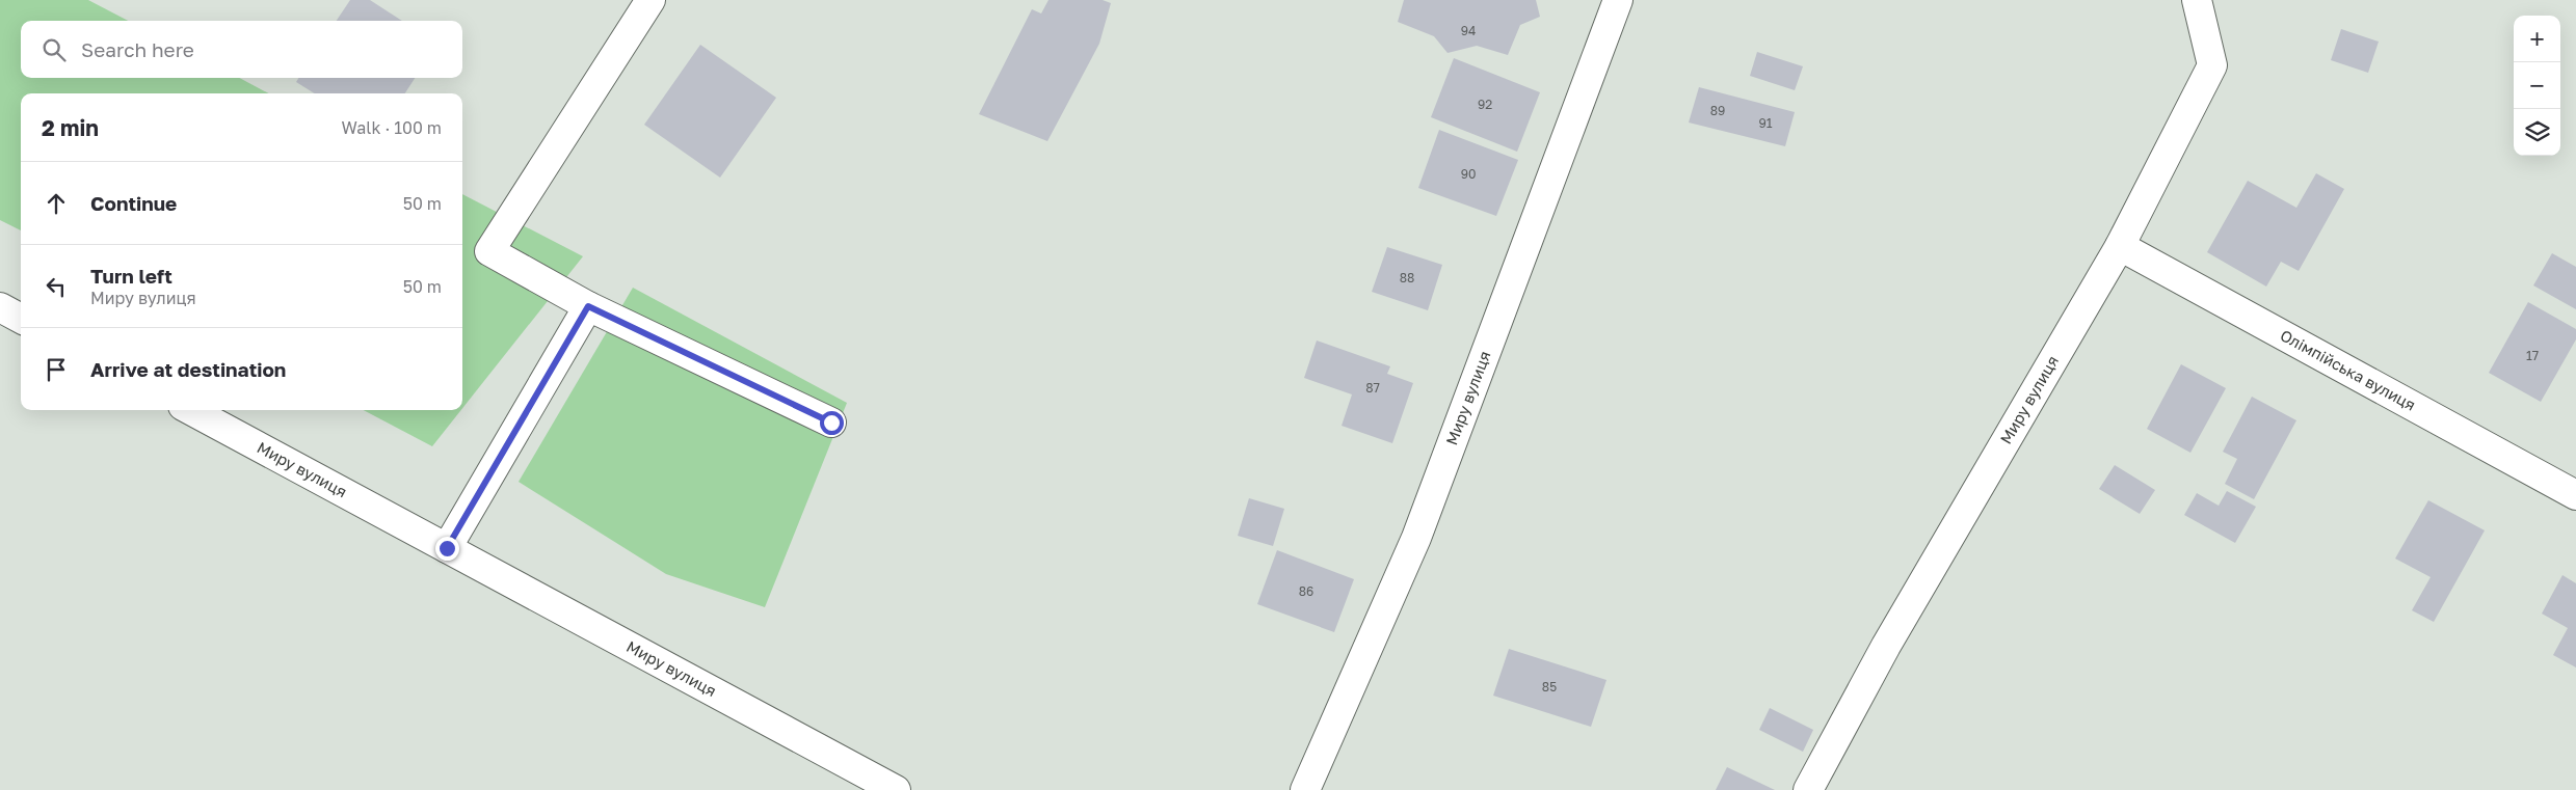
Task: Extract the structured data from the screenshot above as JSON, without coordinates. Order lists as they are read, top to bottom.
{
  "streets": {
    "street": ["Олімпійська вулиця", "Миру вулиця"]
  },
  "crossings": [
    ["Олімпійська вулиця", "Миру вулиця"]
  ],
  "house_numbers": [
    "94",
    "92",
    "89",
    "91",
    "90",
    "88",
    "17",
    "87",
    "86",
    "85"
  ],
  "page": {
    "map_buttons": ["+", "−"],
    "search": "Search here",
    "heading": ["2 min", "Walk · 100 m"],
    "list": [
      ["Continue", "50 m"],
      ["Turn left", "Миру вулиця", "50 m"],
      "Arrive at destination"
    ]
  }
}
